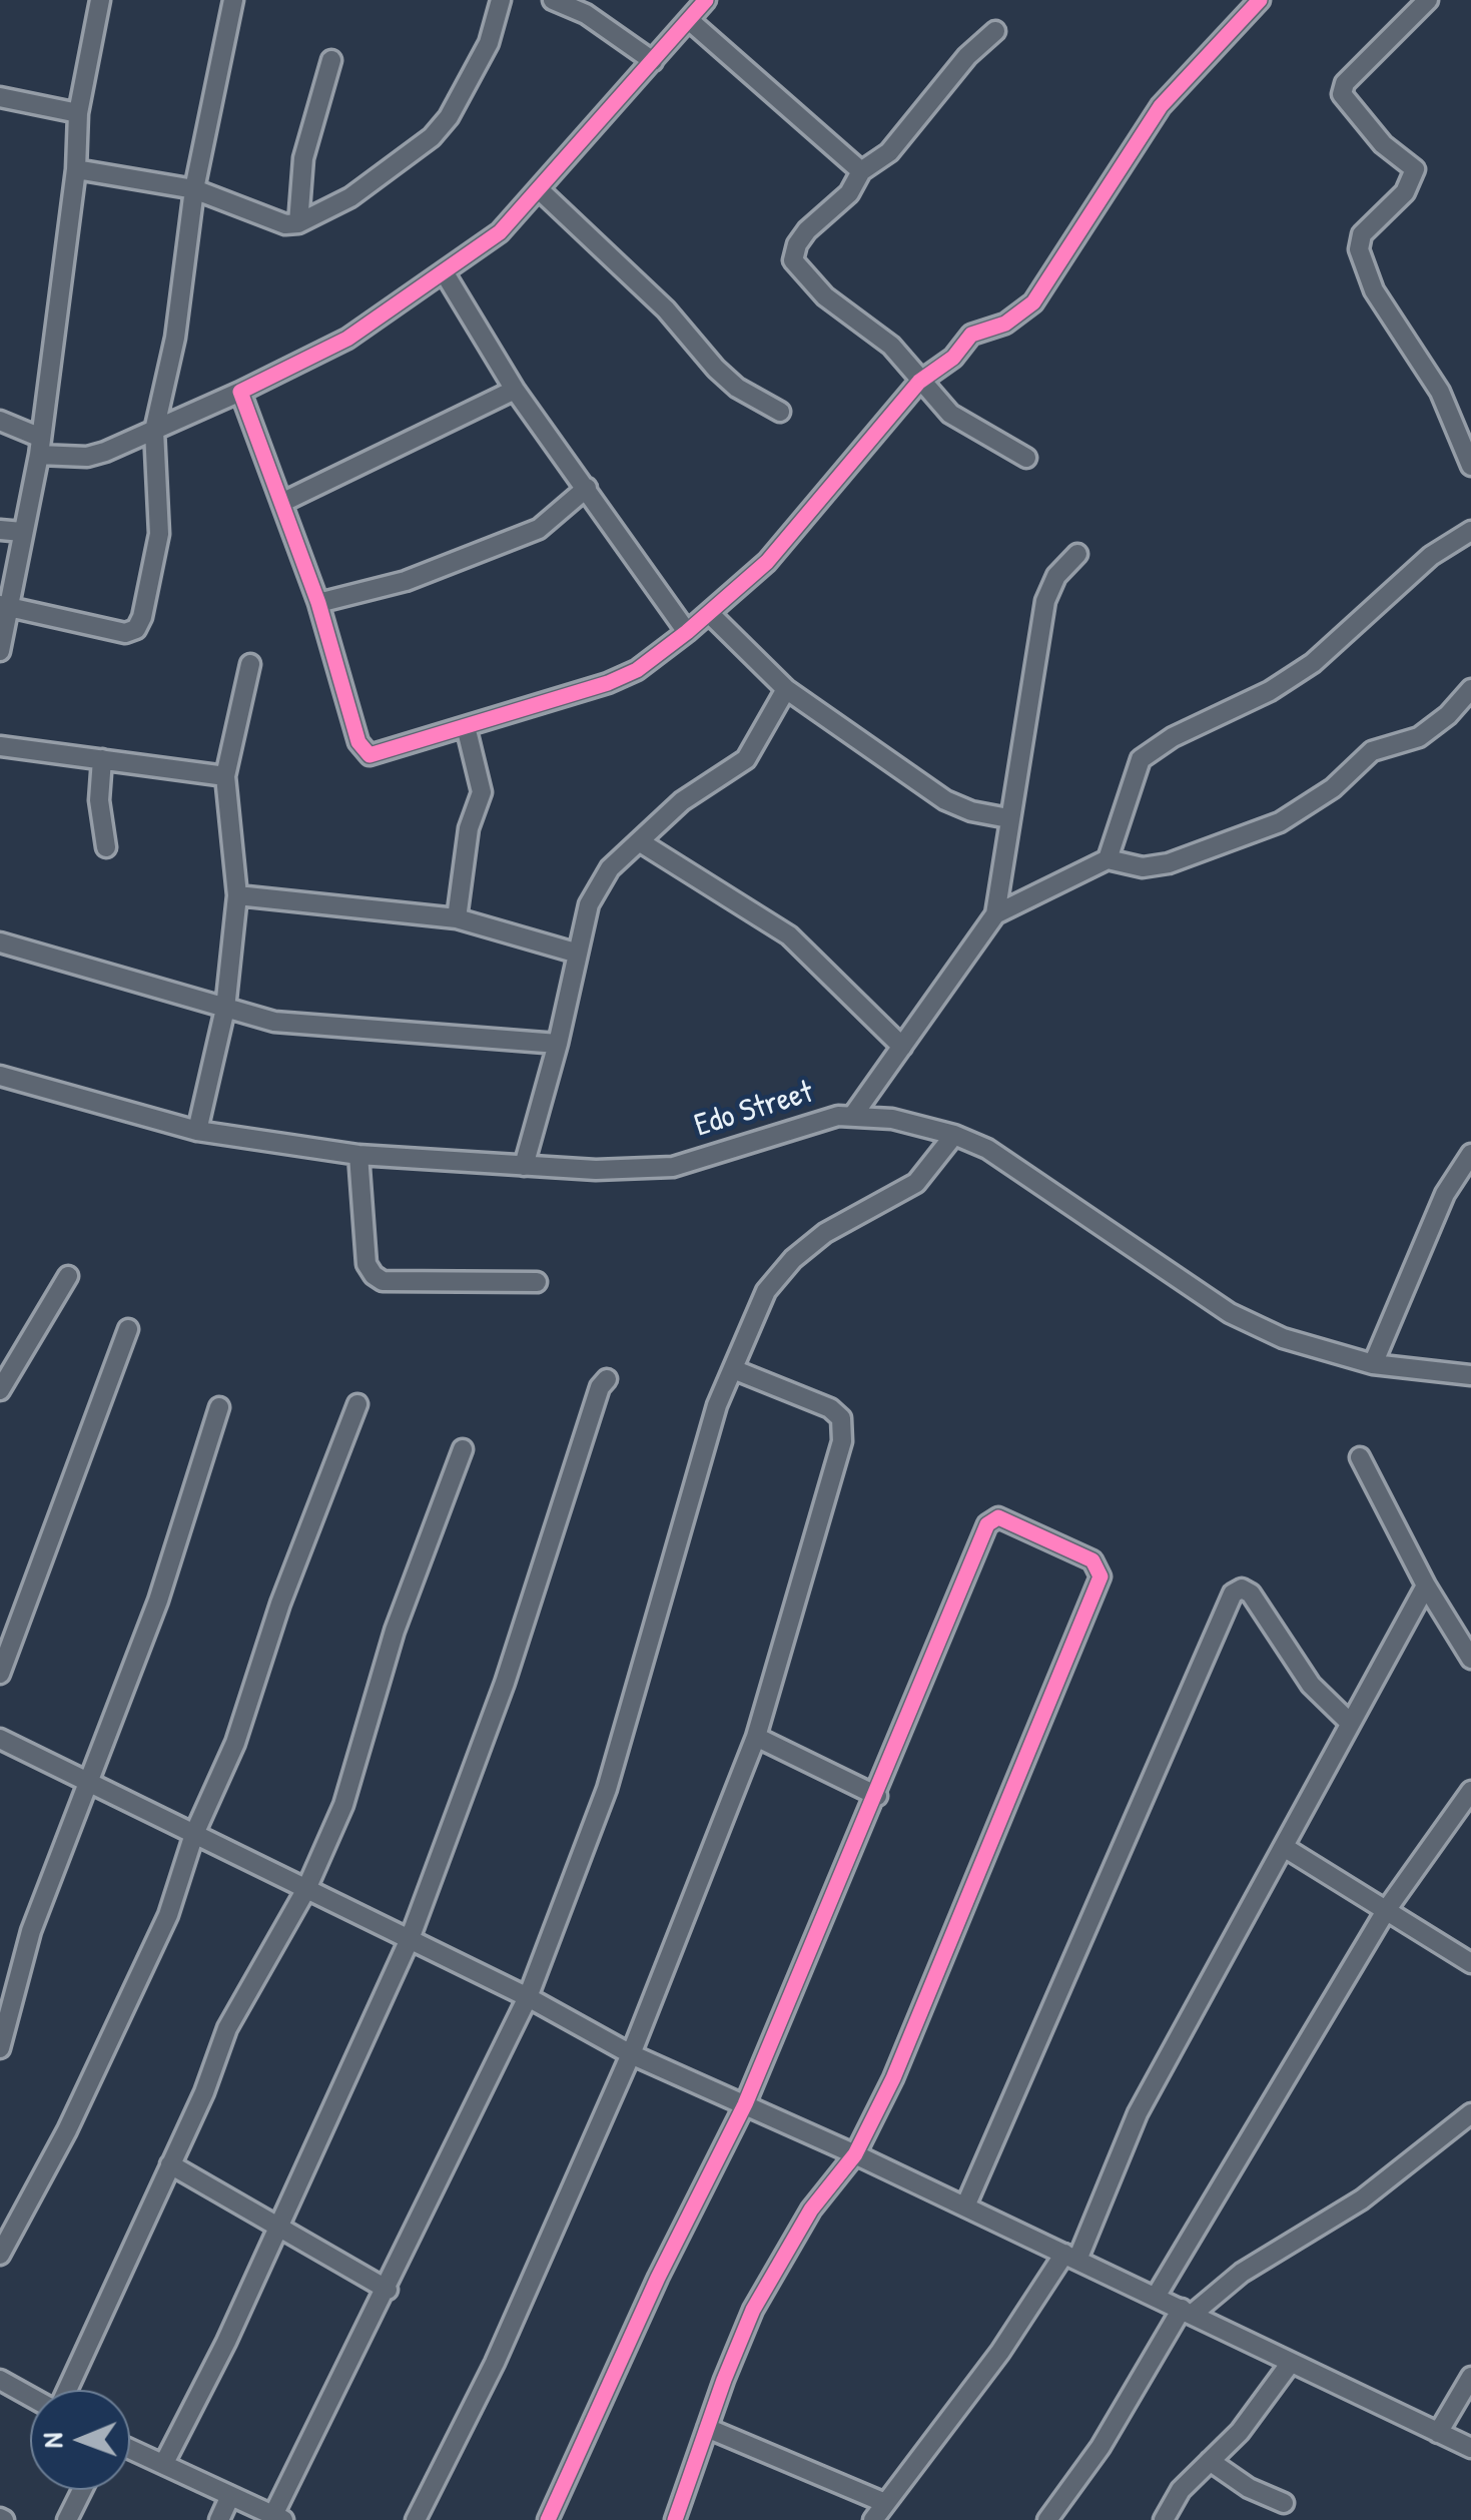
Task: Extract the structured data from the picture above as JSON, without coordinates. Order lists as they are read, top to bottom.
{
  "streets": {
    "street": ["Edo Street"]
  },
  "north": "left"
}
